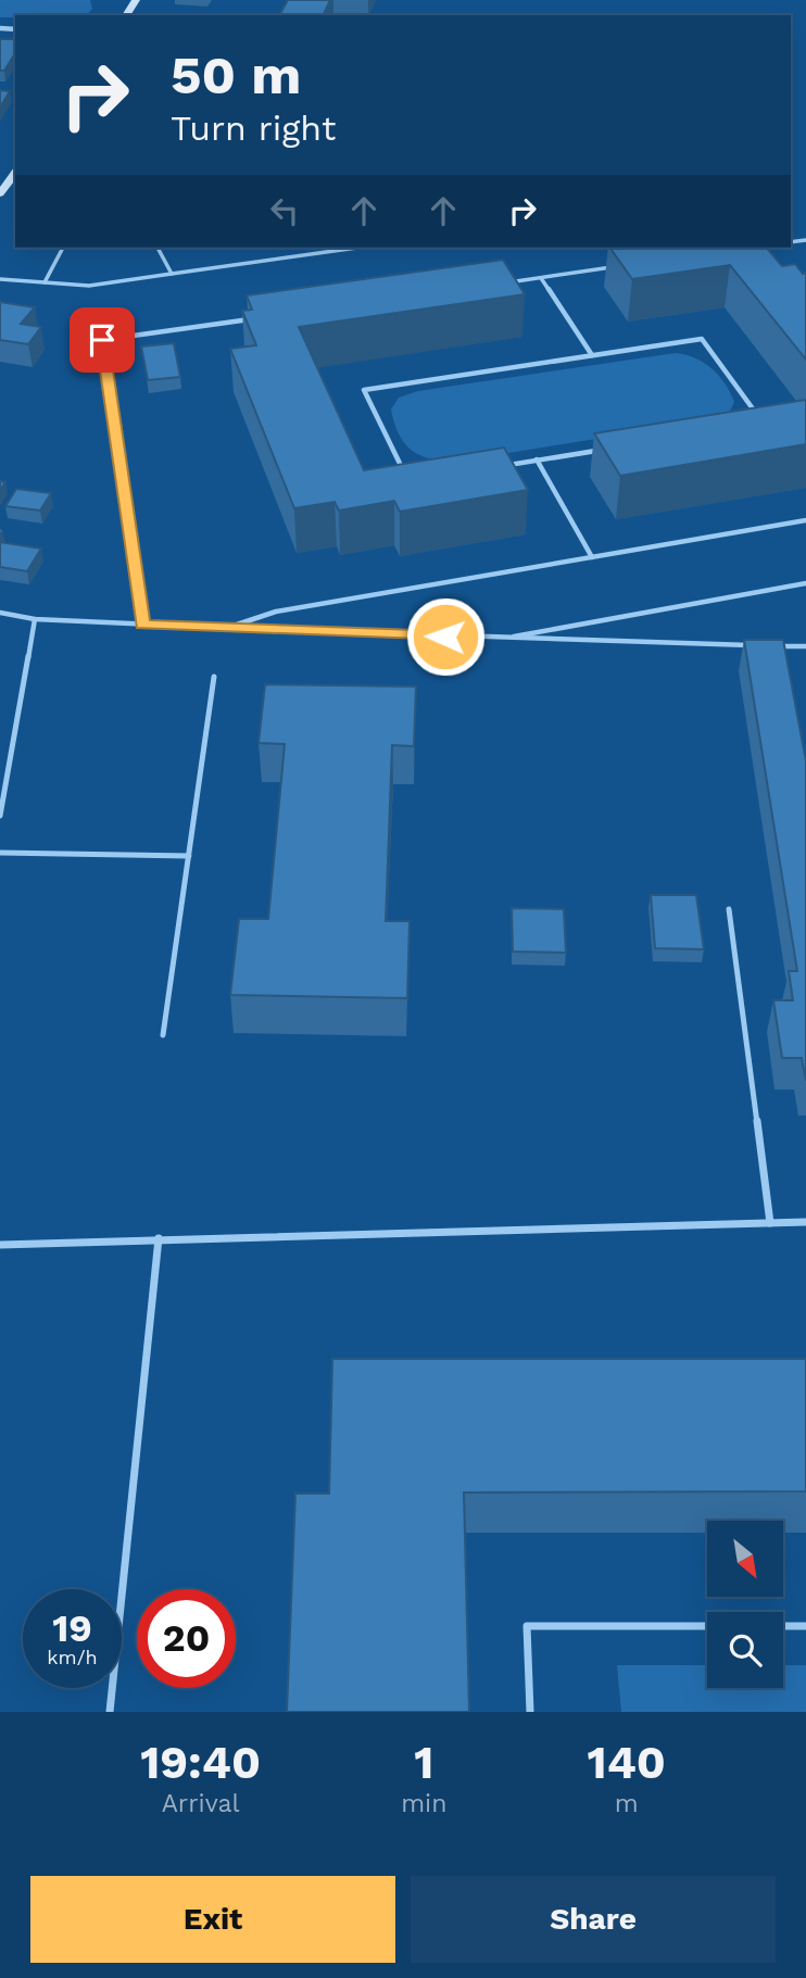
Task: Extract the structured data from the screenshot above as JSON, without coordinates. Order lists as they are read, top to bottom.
{
  "north": "bottom right",
  "page": {
    "turn": ["50 m", "Turn right"],
    "speed": "19 km/h",
    "limit": "20",
    "eta": [
      "19:40",
      "Arrival",
      "1",
      "min",
      "140",
      "m"
    ],
    "buttons": ["Exit", "Share"]
  }
}
